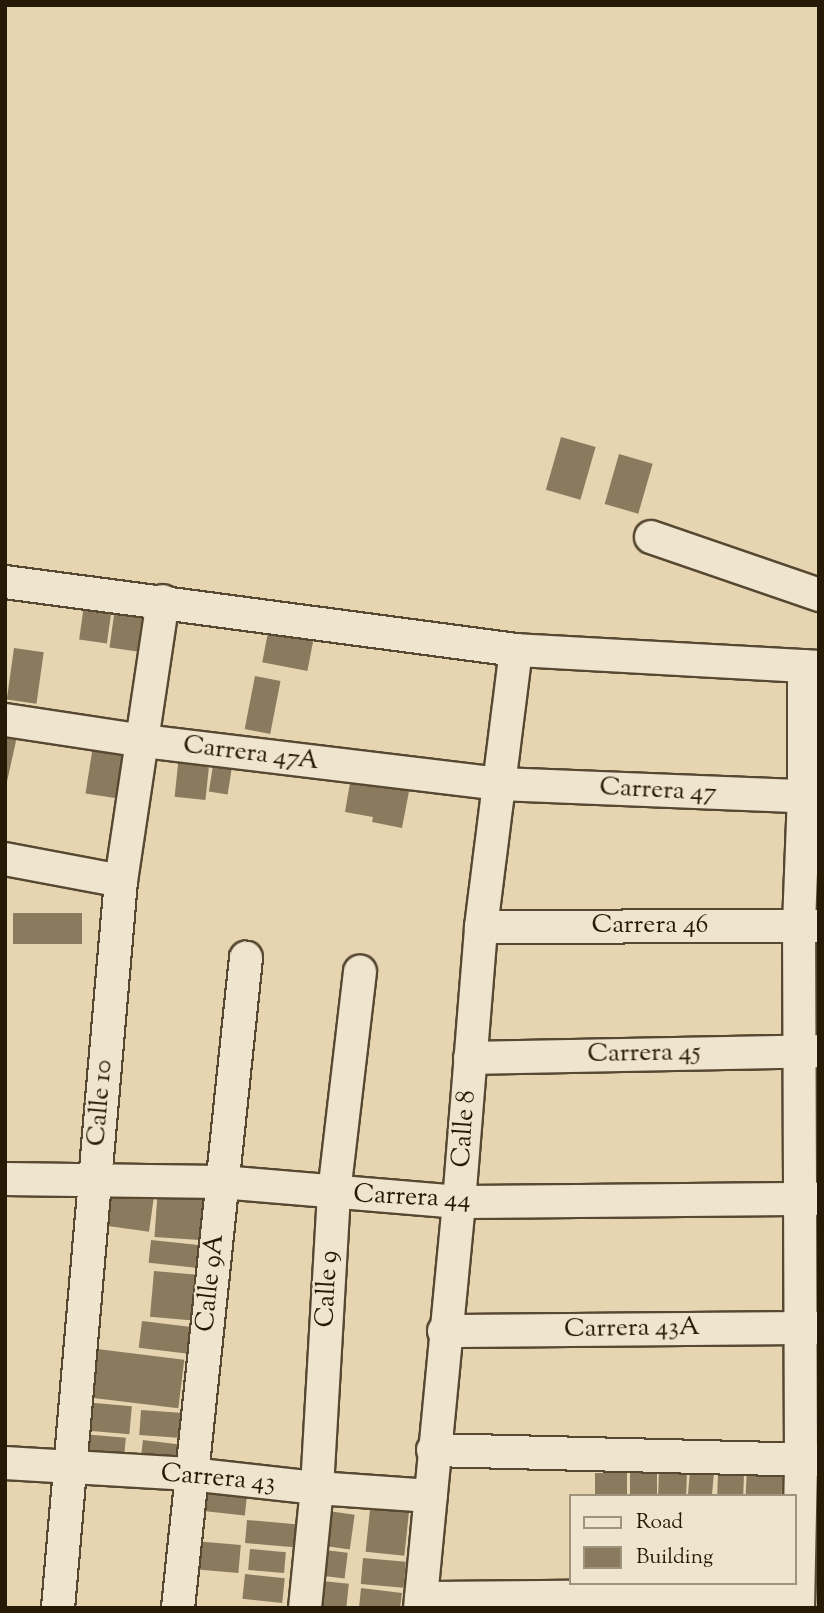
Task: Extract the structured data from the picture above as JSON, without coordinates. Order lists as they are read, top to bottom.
{
  "streets": {
    "street": [
      "Carrera 47A",
      "Carrera 47",
      "Carrera 46",
      "Carrera 45",
      "Calle 10",
      "Calle 8",
      "Carrera 44",
      "Calle 9A",
      "Calle 9",
      "Carrera 43A",
      "Carrera 43"
    ]
  },
  "crossings": [
    ["Carrera 47A", "Carrera 47"],
    ["Carrera 47A", "Calle 10"],
    ["Carrera 47A", "Calle 8"],
    ["Carrera 47", "Calle 8"],
    ["Carrera 46", "Calle 8"],
    ["Carrera 45", "Calle 8"],
    ["Calle 10", "Carrera 44"],
    ["Calle 10", "Carrera 43"],
    ["Calle 8", "Carrera 44"],
    ["Calle 8", "Carrera 43A"],
    ["Calle 8", "Carrera 43"],
    ["Carrera 44", "Calle 9A"],
    ["Carrera 44", "Calle 9"],
    ["Calle 9A", "Carrera 43"],
    ["Calle 9", "Carrera 43"]
  ],
  "legend": ["Road", "Building"]
}
